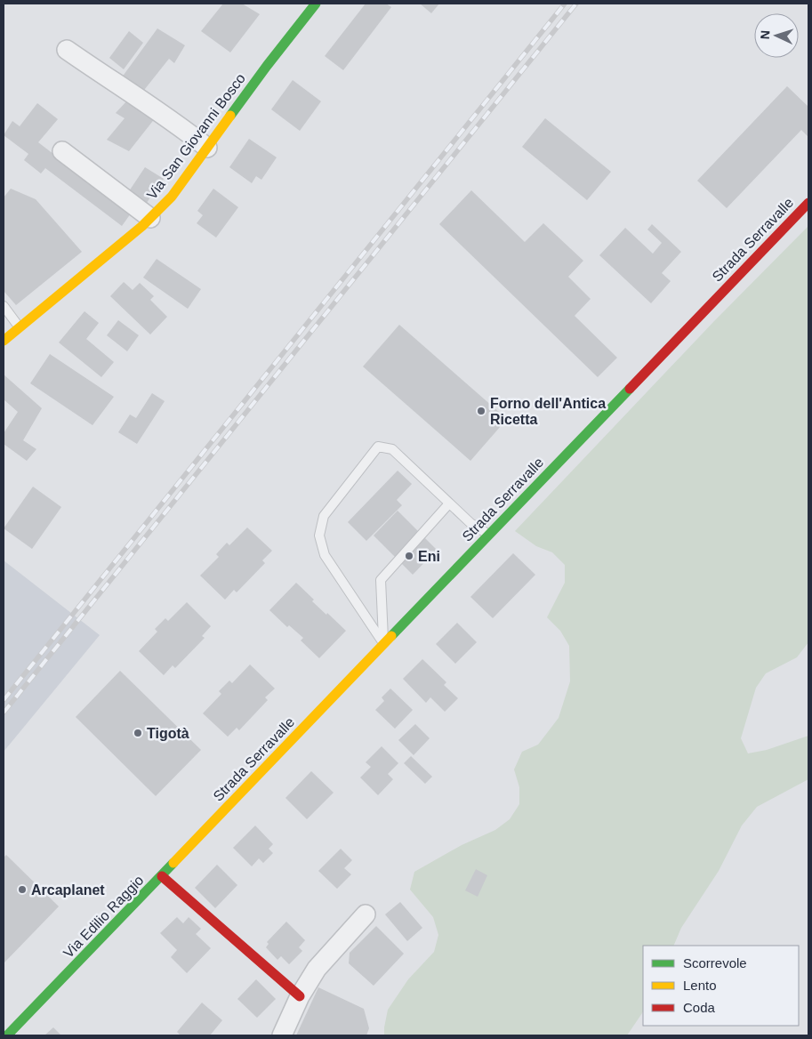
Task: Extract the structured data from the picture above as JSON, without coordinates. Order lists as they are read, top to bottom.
{
  "streets": {
    "main road": ["Via San Giovanni Bosco", "Strada Serravalle", "Via Edilio Raggio"]
  },
  "crossings": [
    ["Strada Serravalle", "Via Edilio Raggio"]
  ],
  "places": [
    "Forno dell'Antica Ricetta",
    "Eni",
    "Tigotà",
    "Arcaplanet"
  ],
  "legend": ["Scorrevole", "Lento", "Coda"],
  "north": "left"
}
